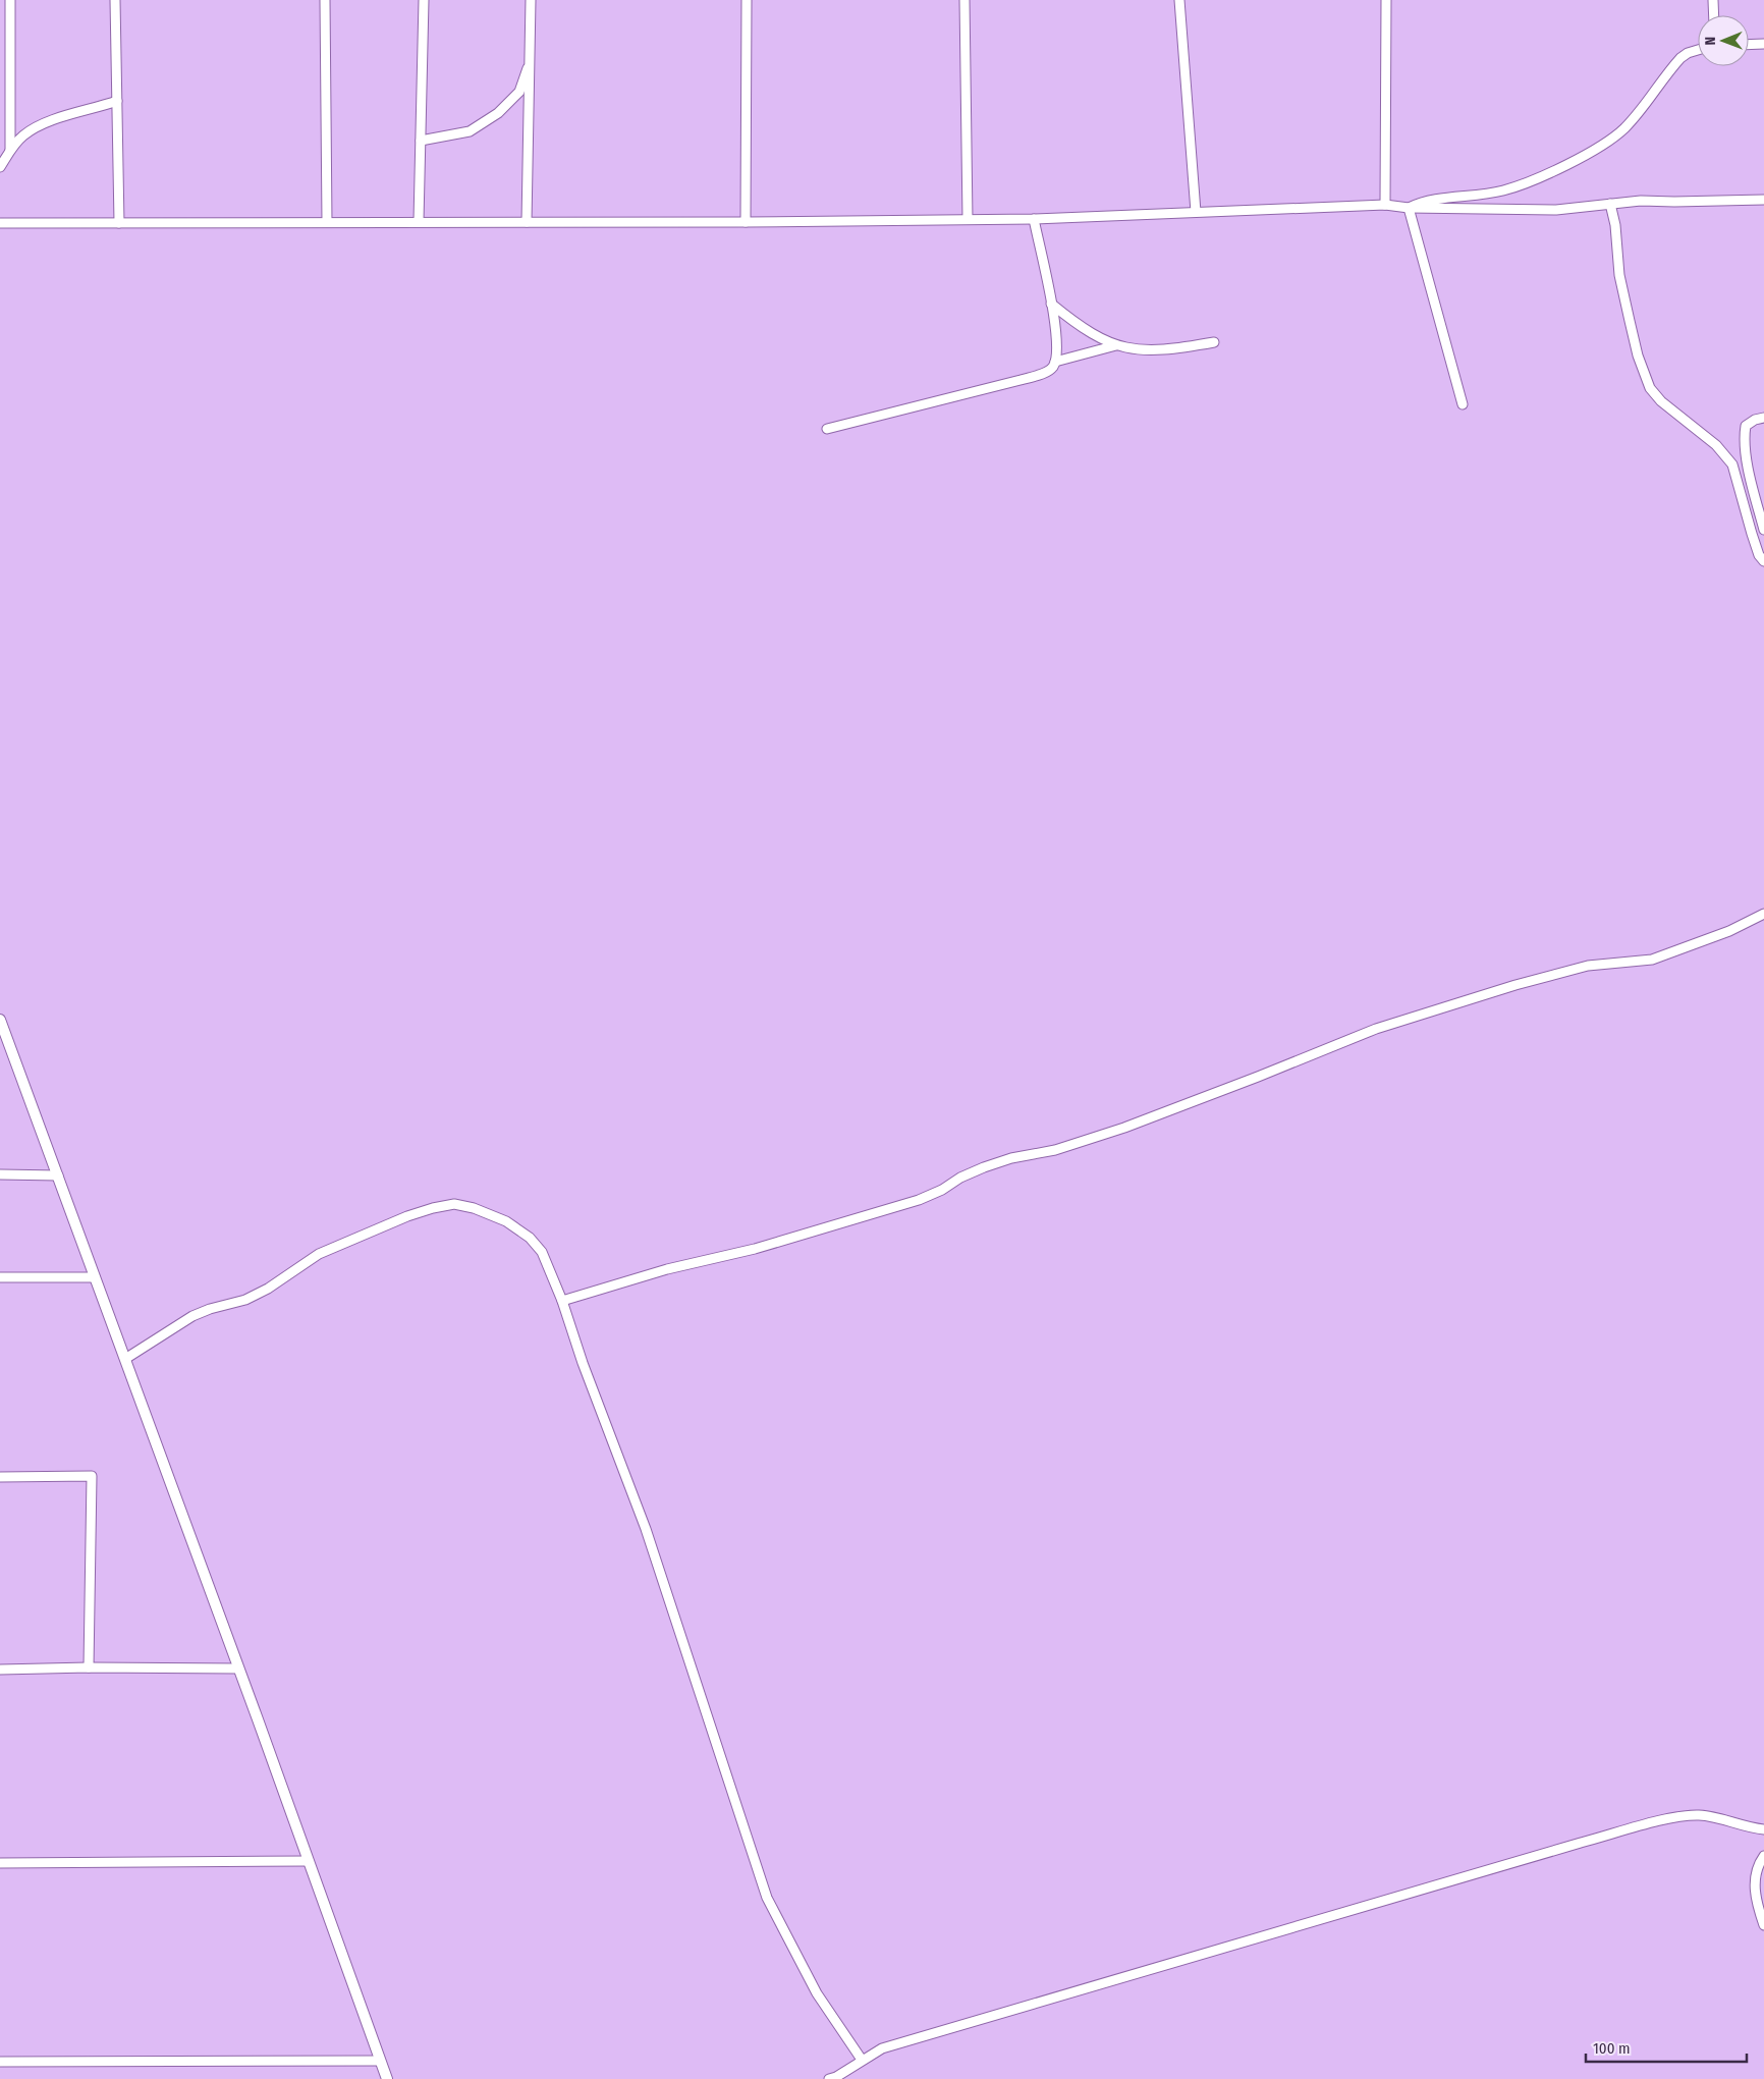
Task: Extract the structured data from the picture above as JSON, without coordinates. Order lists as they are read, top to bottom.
{
  "scale_bar": "100 m",
  "north": "left"
}
